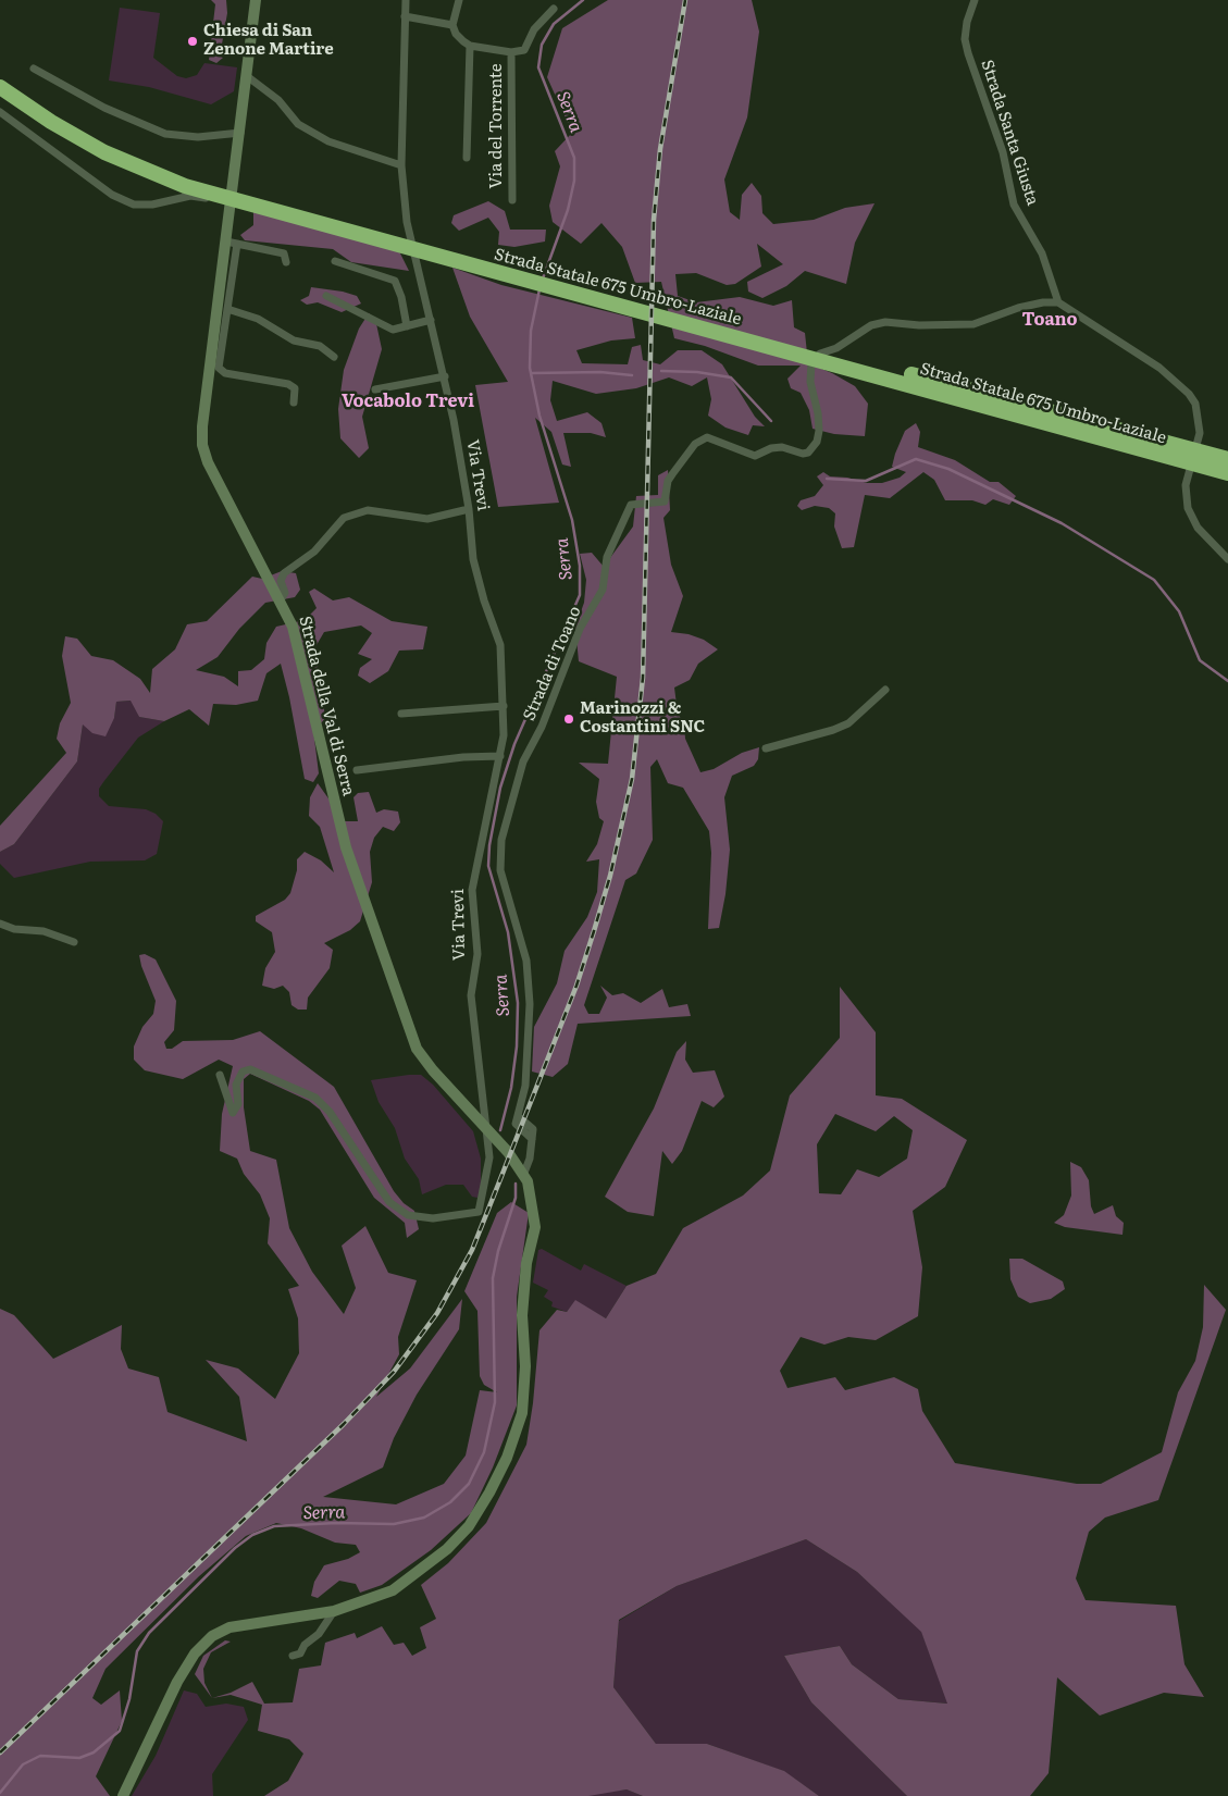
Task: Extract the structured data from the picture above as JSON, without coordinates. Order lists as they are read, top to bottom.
{
  "streets": {
    "highway": ["Strada Statale 675 Umbro-Laziale"],
    "street": [
      "Via del Torrente",
      "Strada Santa Giusta",
      "Via Trevi",
      "Strada di Toano",
      "Strada della Val di Serra"
    ]
  },
  "crossings": [
    ["Strada Santa Giusta", "Strada di Toano"],
    ["Via Trevi", "Strada della Val di Serra"],
    ["Strada di Toano", "Strada della Val di Serra"]
  ],
  "districts": ["Toano", "Vocabolo Trevi"],
  "water": ["Serra"],
  "places": ["Chiesa di San Zenone Martire", "Marinozzi & Costantini SNC"]
}
